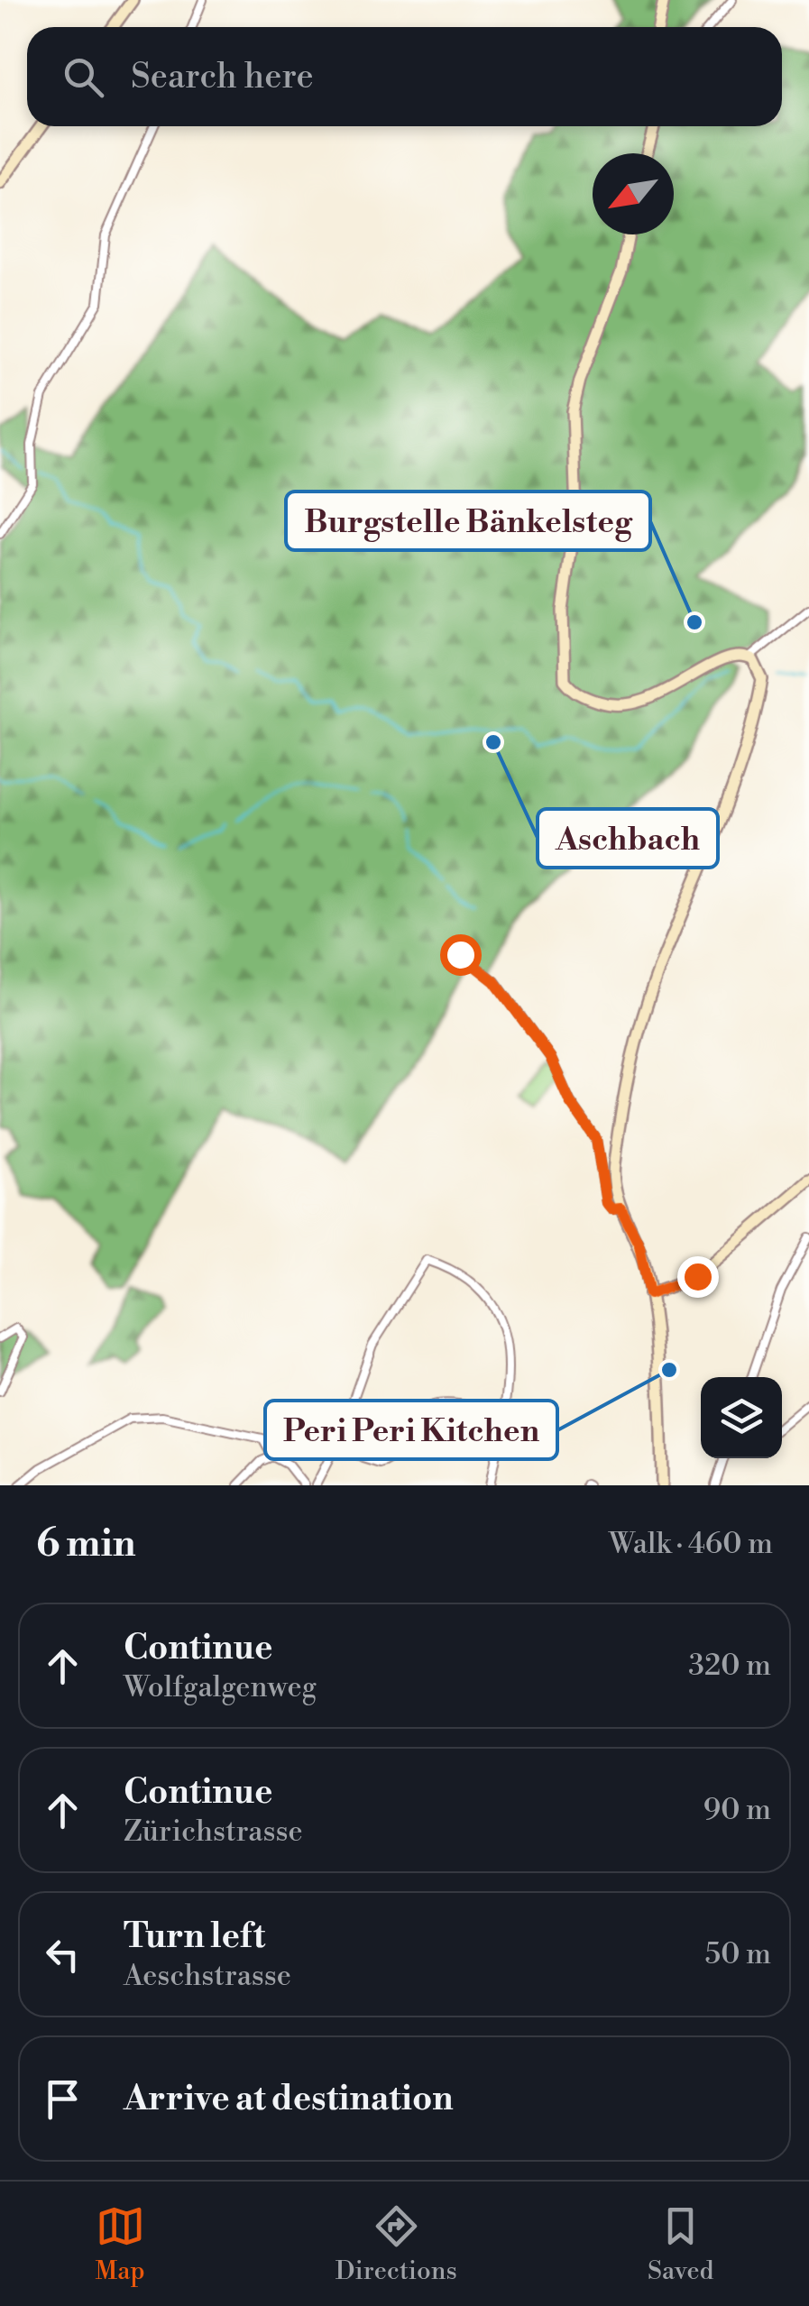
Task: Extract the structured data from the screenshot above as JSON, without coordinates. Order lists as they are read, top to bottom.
{
  "places": ["Burgstelle Bänkelsteg", "Aschbach", "Peri Peri Kitchen"],
  "north": "bottom left",
  "page": {
    "search": "Search here",
    "heading": ["6 min", "Walk · 460 m"],
    "list": [
      ["Continue", "Wolfgalgenweg", "320 m"],
      ["Continue", "Zürichstrasse", "90 m"],
      ["Turn left", "Aeschstrasse", "50 m"],
      "Arrive at destination"
    ],
    "nav": ["Map", "Directions", "Saved"]
  }
}
